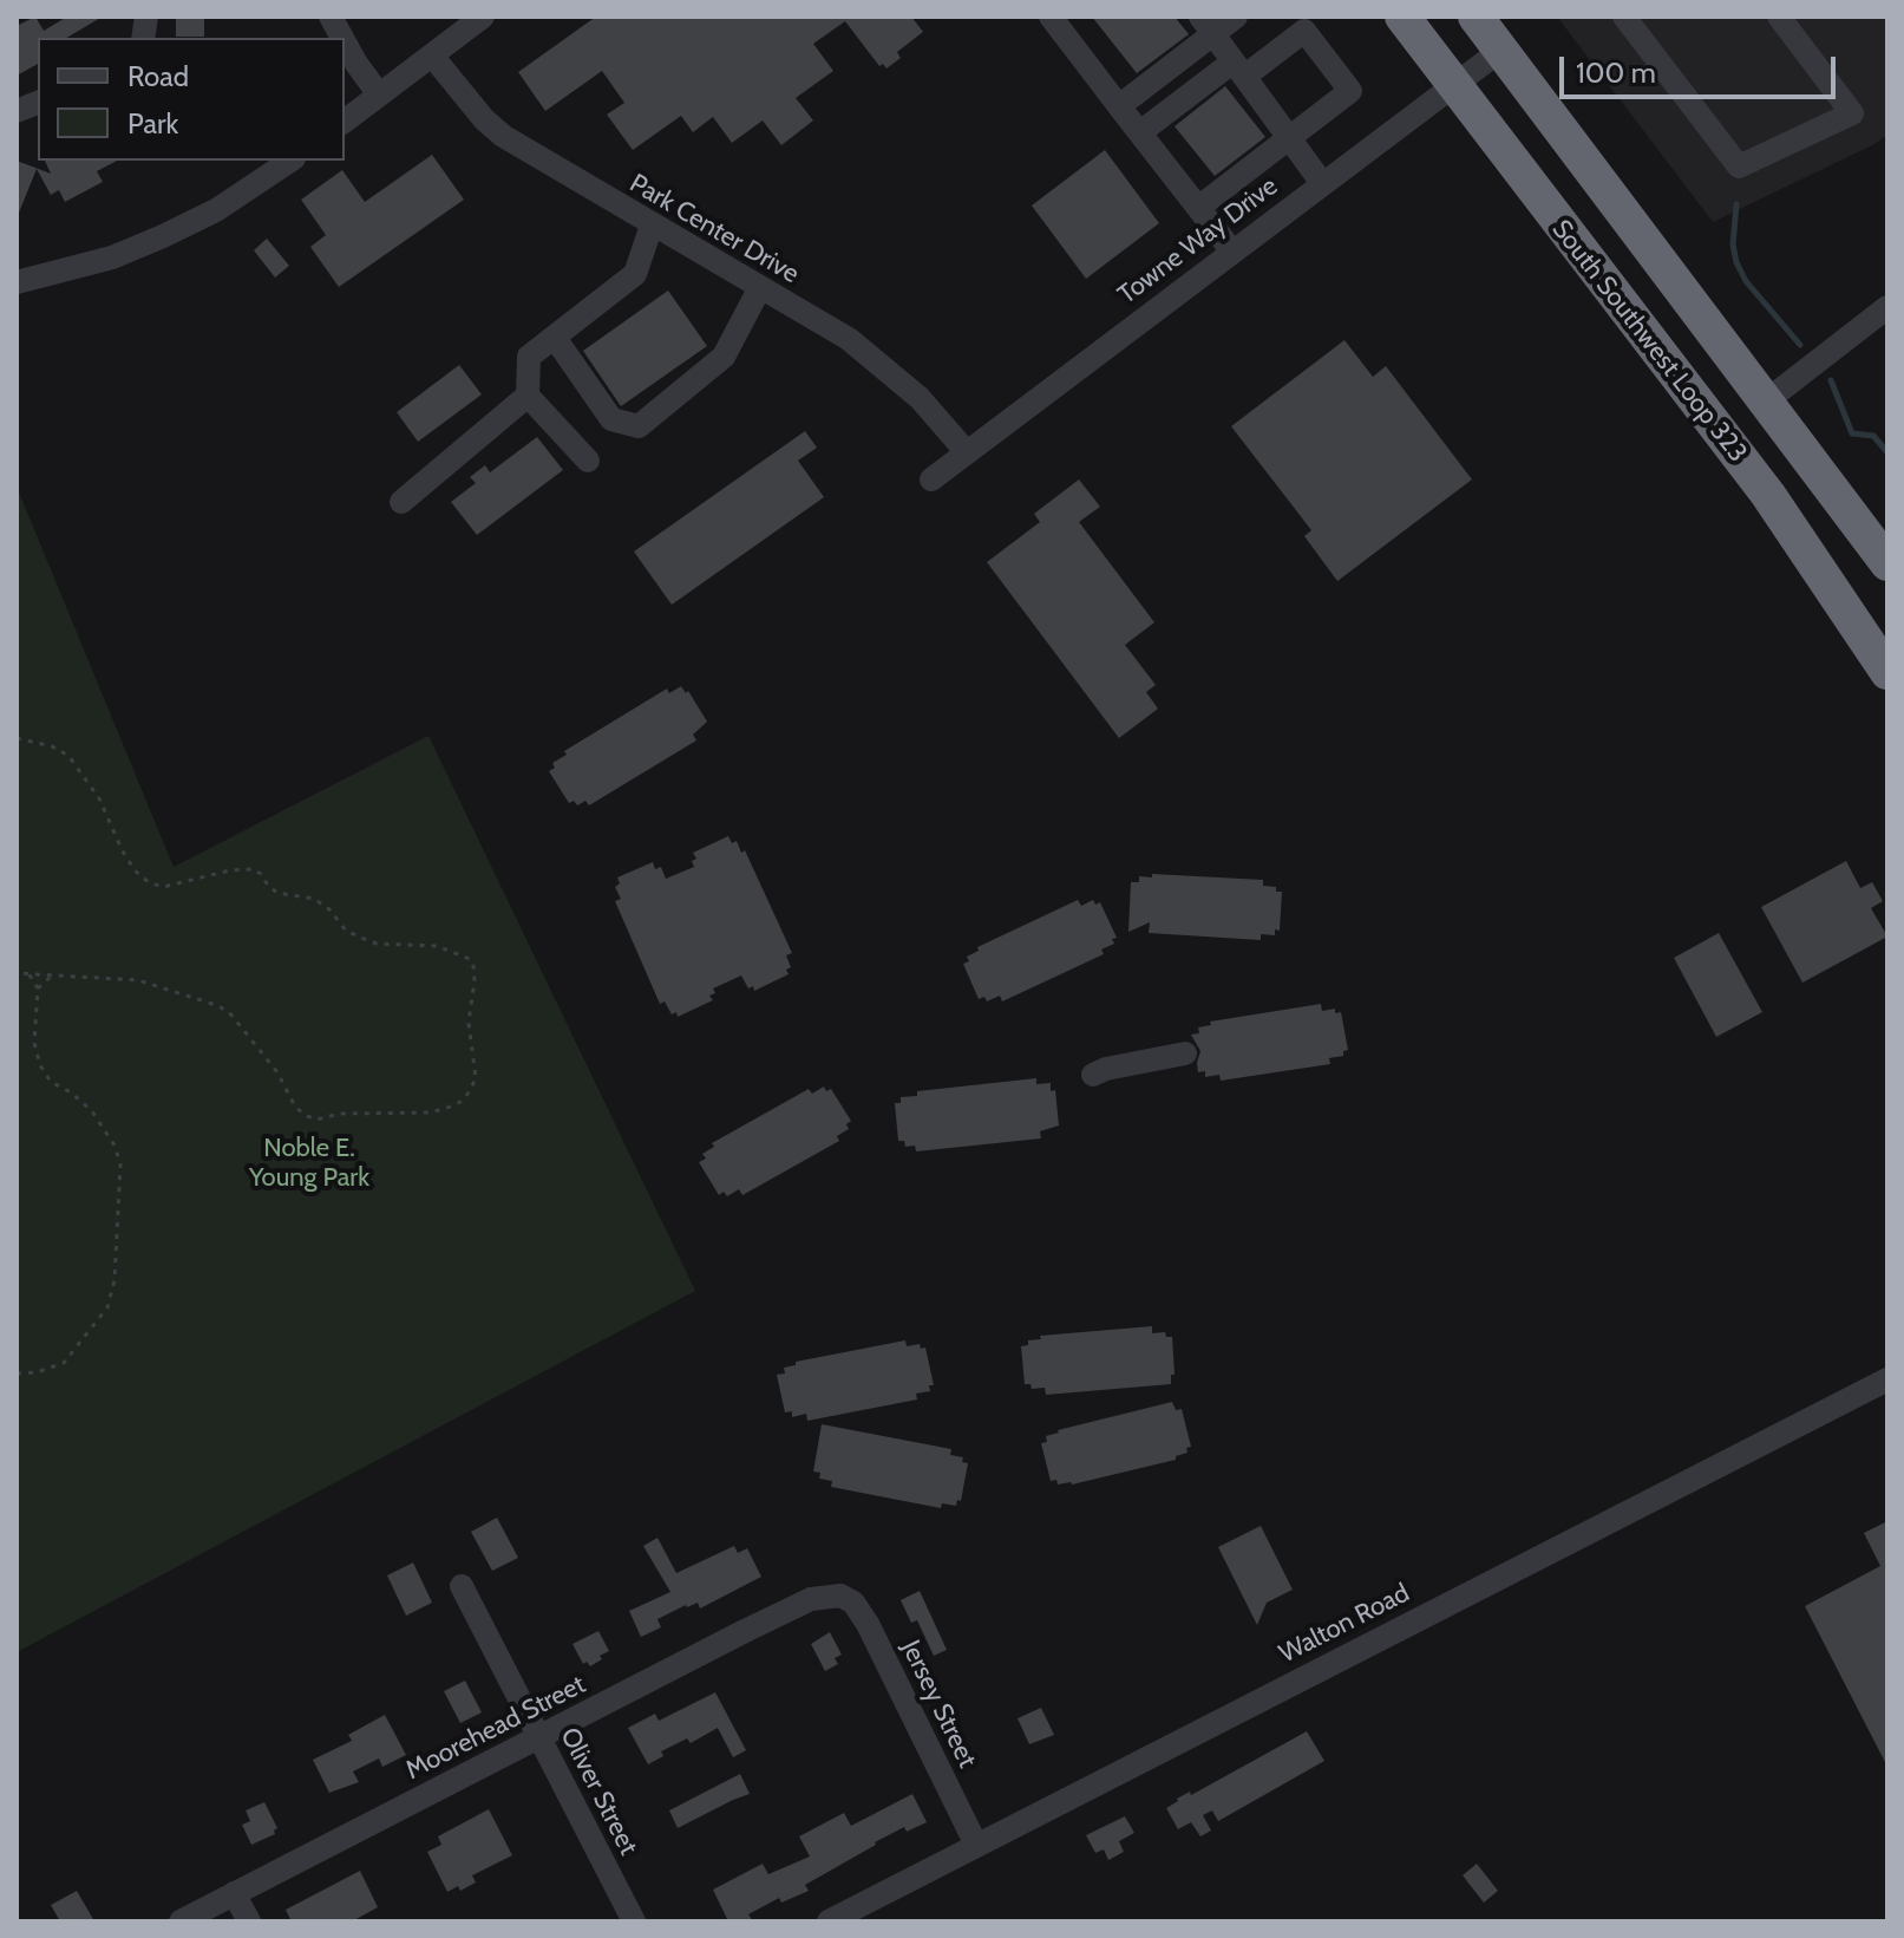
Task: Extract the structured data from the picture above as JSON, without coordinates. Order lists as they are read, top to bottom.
{
  "streets": {
    "highway": ["South Southwest Loop 323"],
    "street": [
      "Park Center Drive",
      "Towne Way Drive",
      "Walton Road",
      "Jersey Street",
      "Moorehead Street",
      "Oliver Street"
    ]
  },
  "crossings": [
    ["Park Center Drive", "Towne Way Drive"],
    ["Towne Way Drive", "South Southwest Loop 323"],
    ["Walton Road", "Jersey Street"],
    ["Jersey Street", "Moorehead Street"],
    ["Moorehead Street", "Oliver Street"]
  ],
  "parks": ["Noble E. Young Park"],
  "legend": ["Road", "Park"],
  "scale_bar": "100 m"
}
